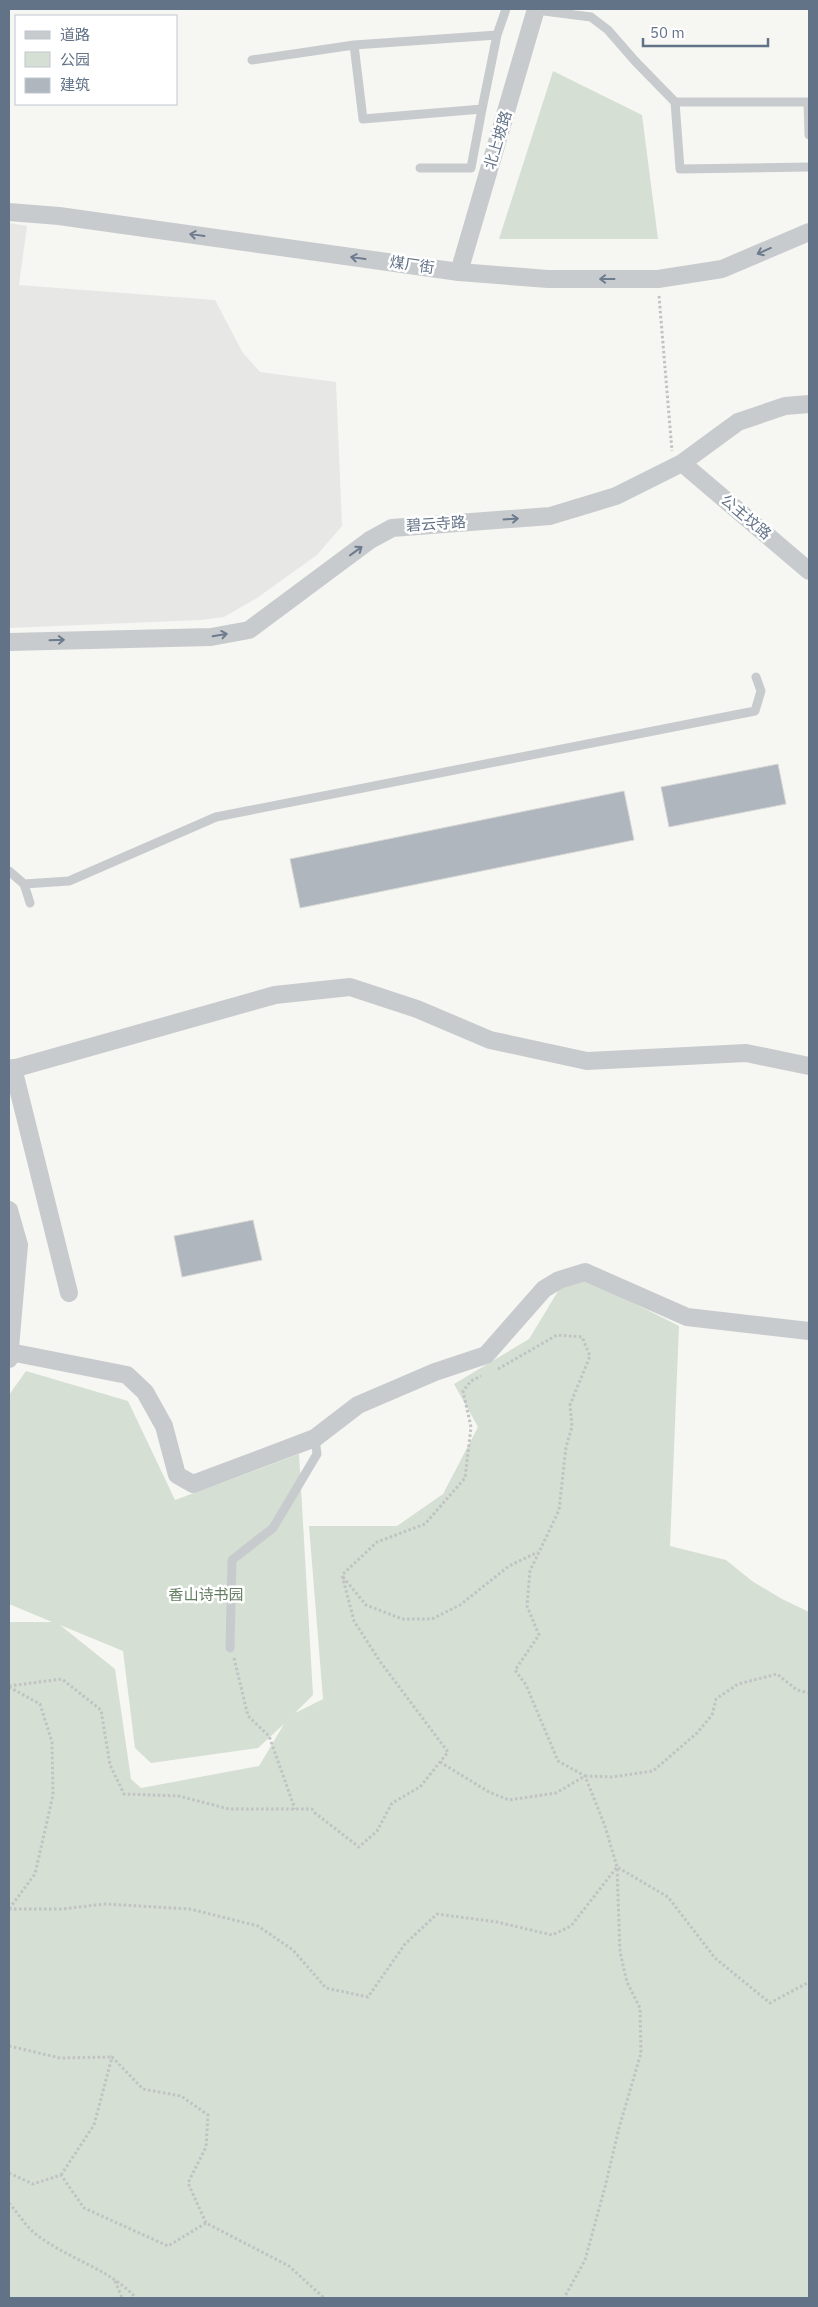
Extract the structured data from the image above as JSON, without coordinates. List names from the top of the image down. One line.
{"streets":{"street":["北上坡路","煤厂街","公主坟路","碧云寺路"]},"crossings":[["北上坡路","煤厂街"],["公主坟路","碧云寺路"]],"one_way":["煤厂街","碧云寺路"],"parks":["香山诗书园"],"legend":["道路","公园","建筑"],"scale_bar":"50 m"}
